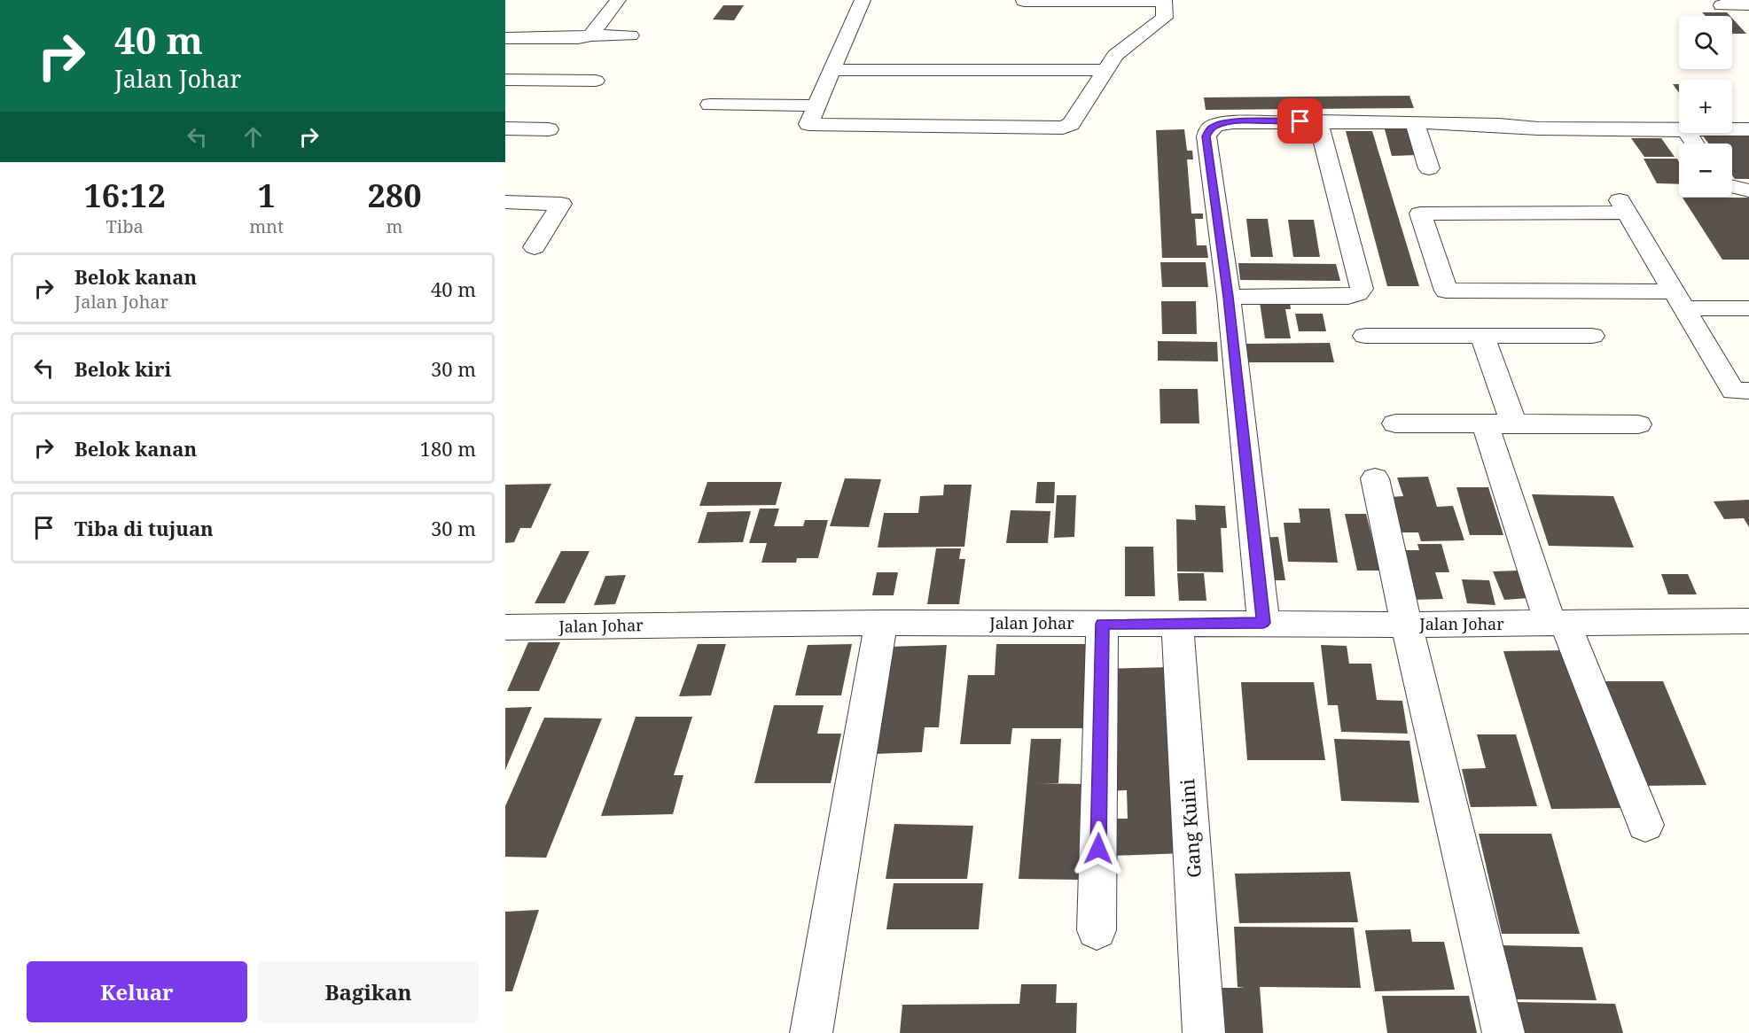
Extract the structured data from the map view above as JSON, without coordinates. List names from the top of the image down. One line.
{"streets":{"street":["Jalan Johar","Gang Kuini"]},"crossings":[["Jalan Johar","Gang Kuini"]],"page":{"turn":["40 m","Jalan Johar"],"map_buttons":["+","−"],"eta":["16:12","Tiba","1","mnt","280","m"],"list":[{"name":"Belok kanan","note":"Jalan Johar","value":"40 m"},{"name":"Belok kiri","value":"30 m"},{"name":"Belok kanan","value":"180 m"},{"name":"Tiba di tujuan","value":"30 m"}],"buttons":["Keluar","Bagikan"]}}
